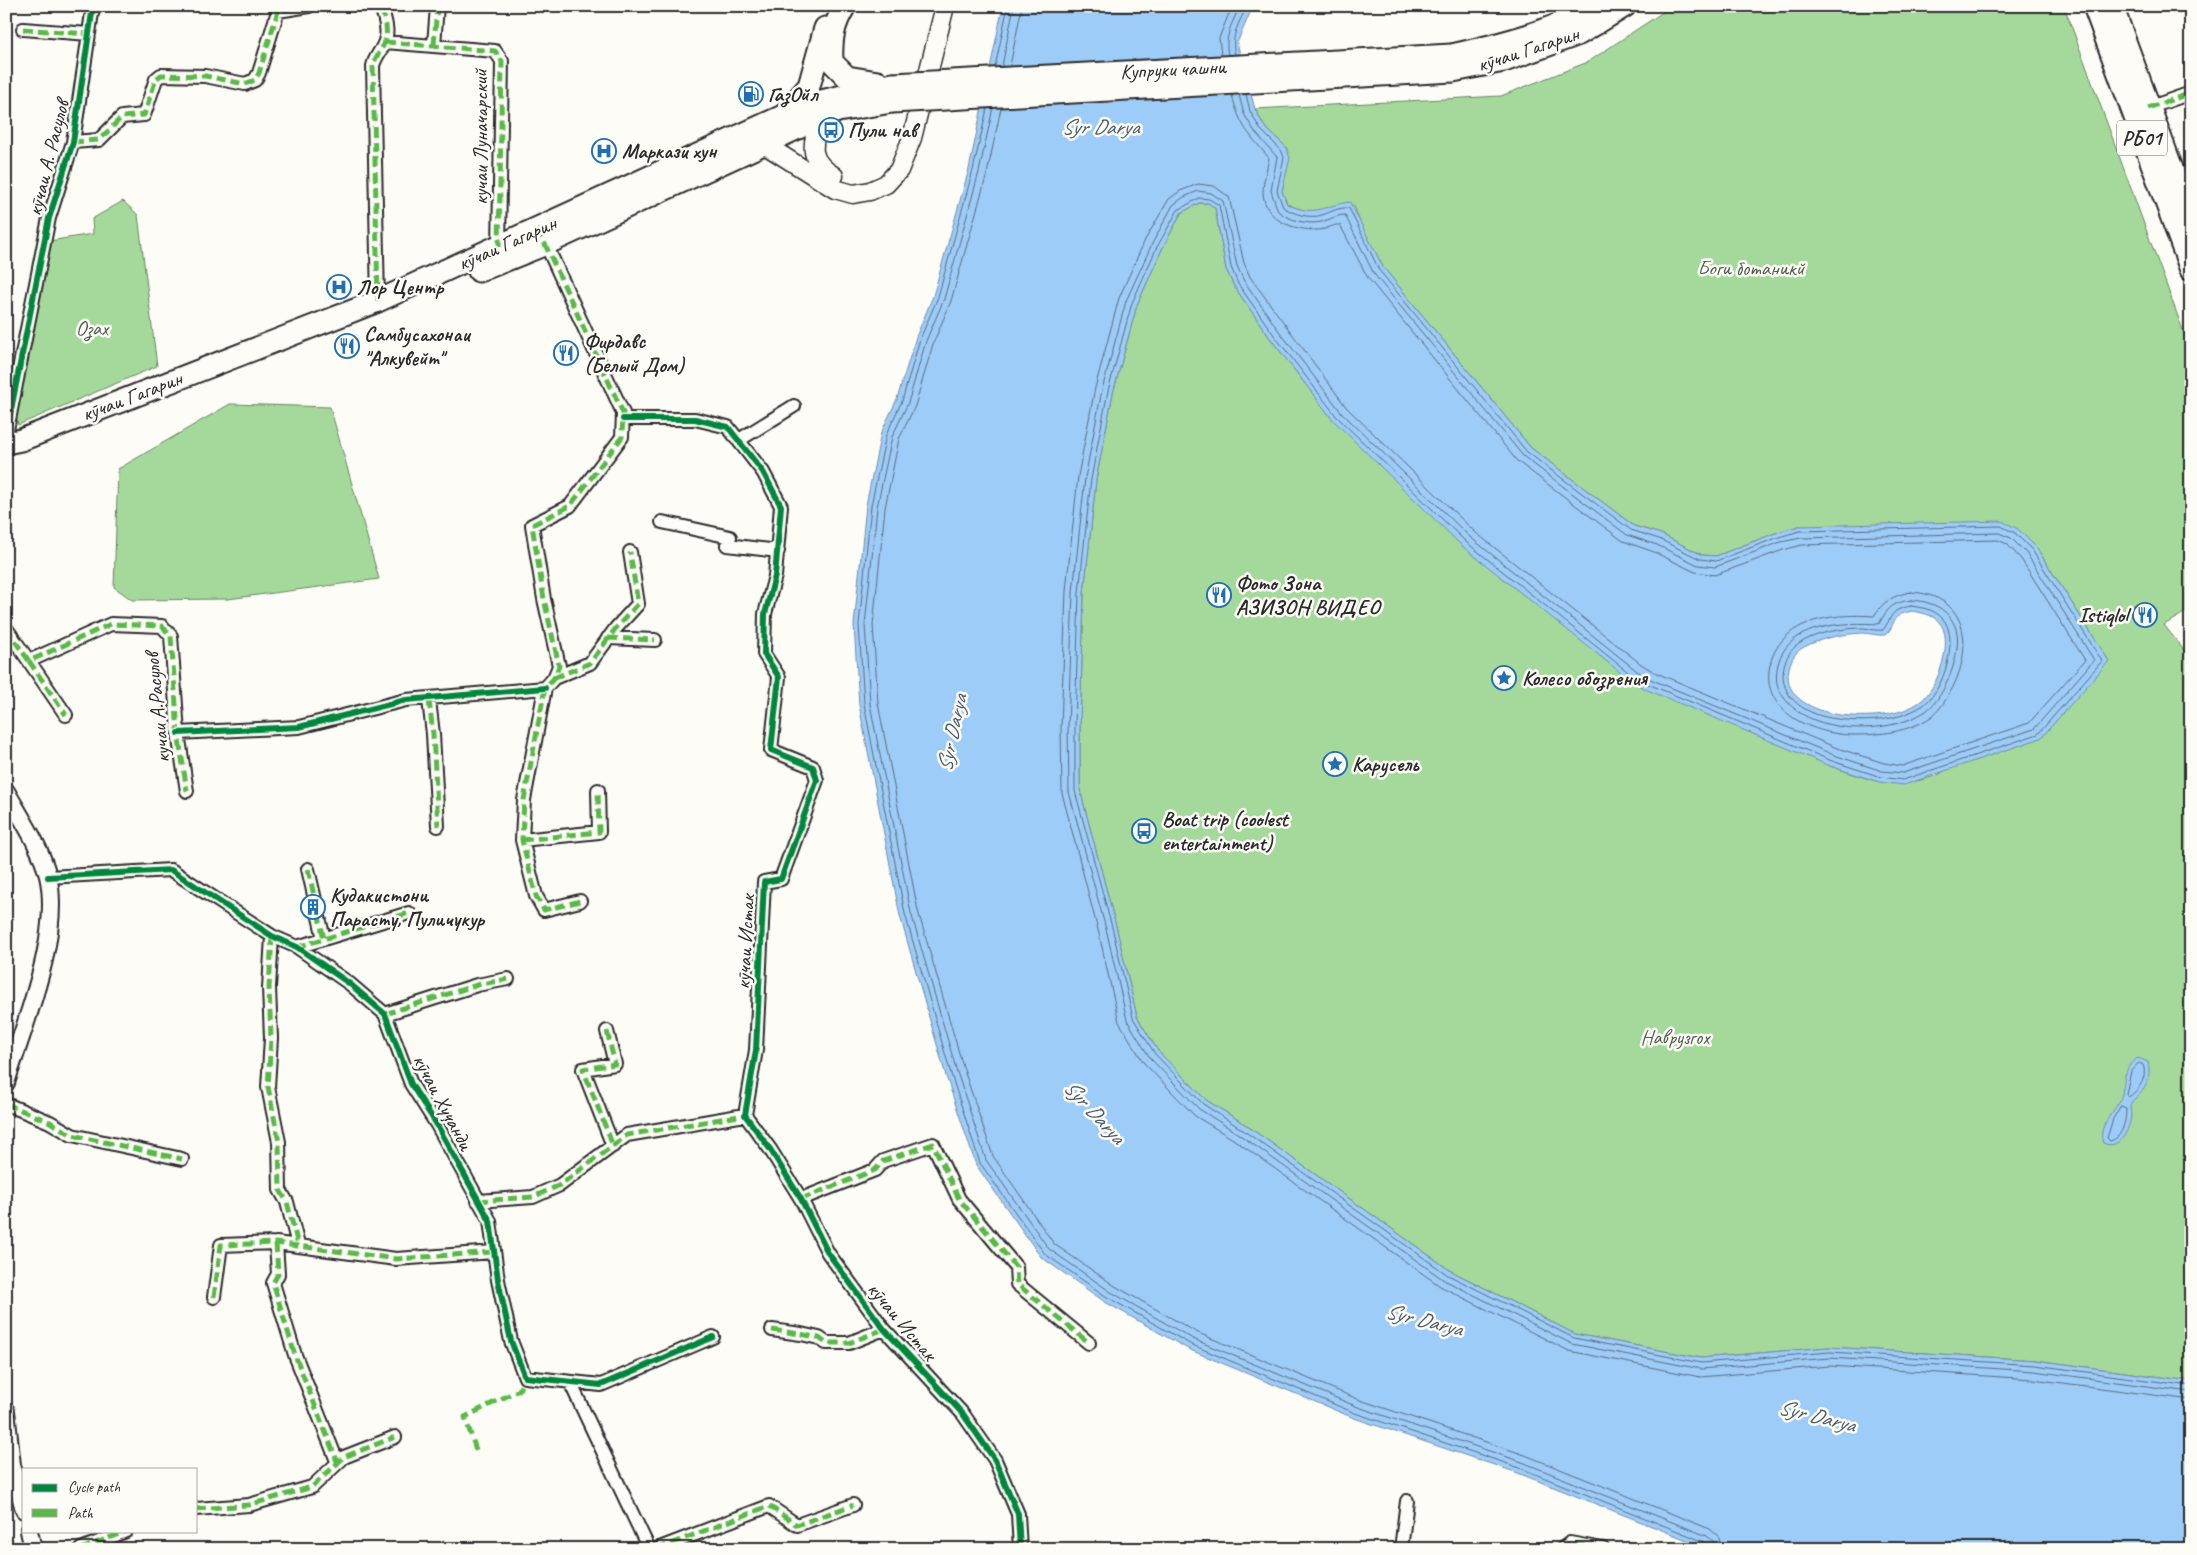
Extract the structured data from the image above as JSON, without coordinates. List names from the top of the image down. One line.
{"streets":{"highway":["кӯчаи Гагарин","Купруки чашни","РБ01"],"street":["кучаи Луначарский","кӯчаи А. Расулов","кучаи А.Расулов","кӯчаи Истак","кӯчаи Хуҷанди"]},"crossings":[["кӯчаи Гагарин","Купруки чашни"],["кӯчаи Гагарин","кучаи Луначарский"]],"water":["Syr Darya"],"parks":["Боги ботаникй","Озах","Наврузгох"],"places":{"fuel station":["ГазОйл"],"bus stop":["Пули нав","Boat trip (coolest entertainment)"],"hospital":["Маркази хун","Лор Центр"],"restaurant":["Самбусахонаи \"Алкувейт\"","Фирдавс (Белый Дом)","Фото Зона АЗИЗОН ВИДЕО","Istiqlol"],"place":["Колесо обозрения","Карусель"],"building":["Кудакистони Парасту, Пуличукур"]},"legend":["Cycle path","Path"]}
